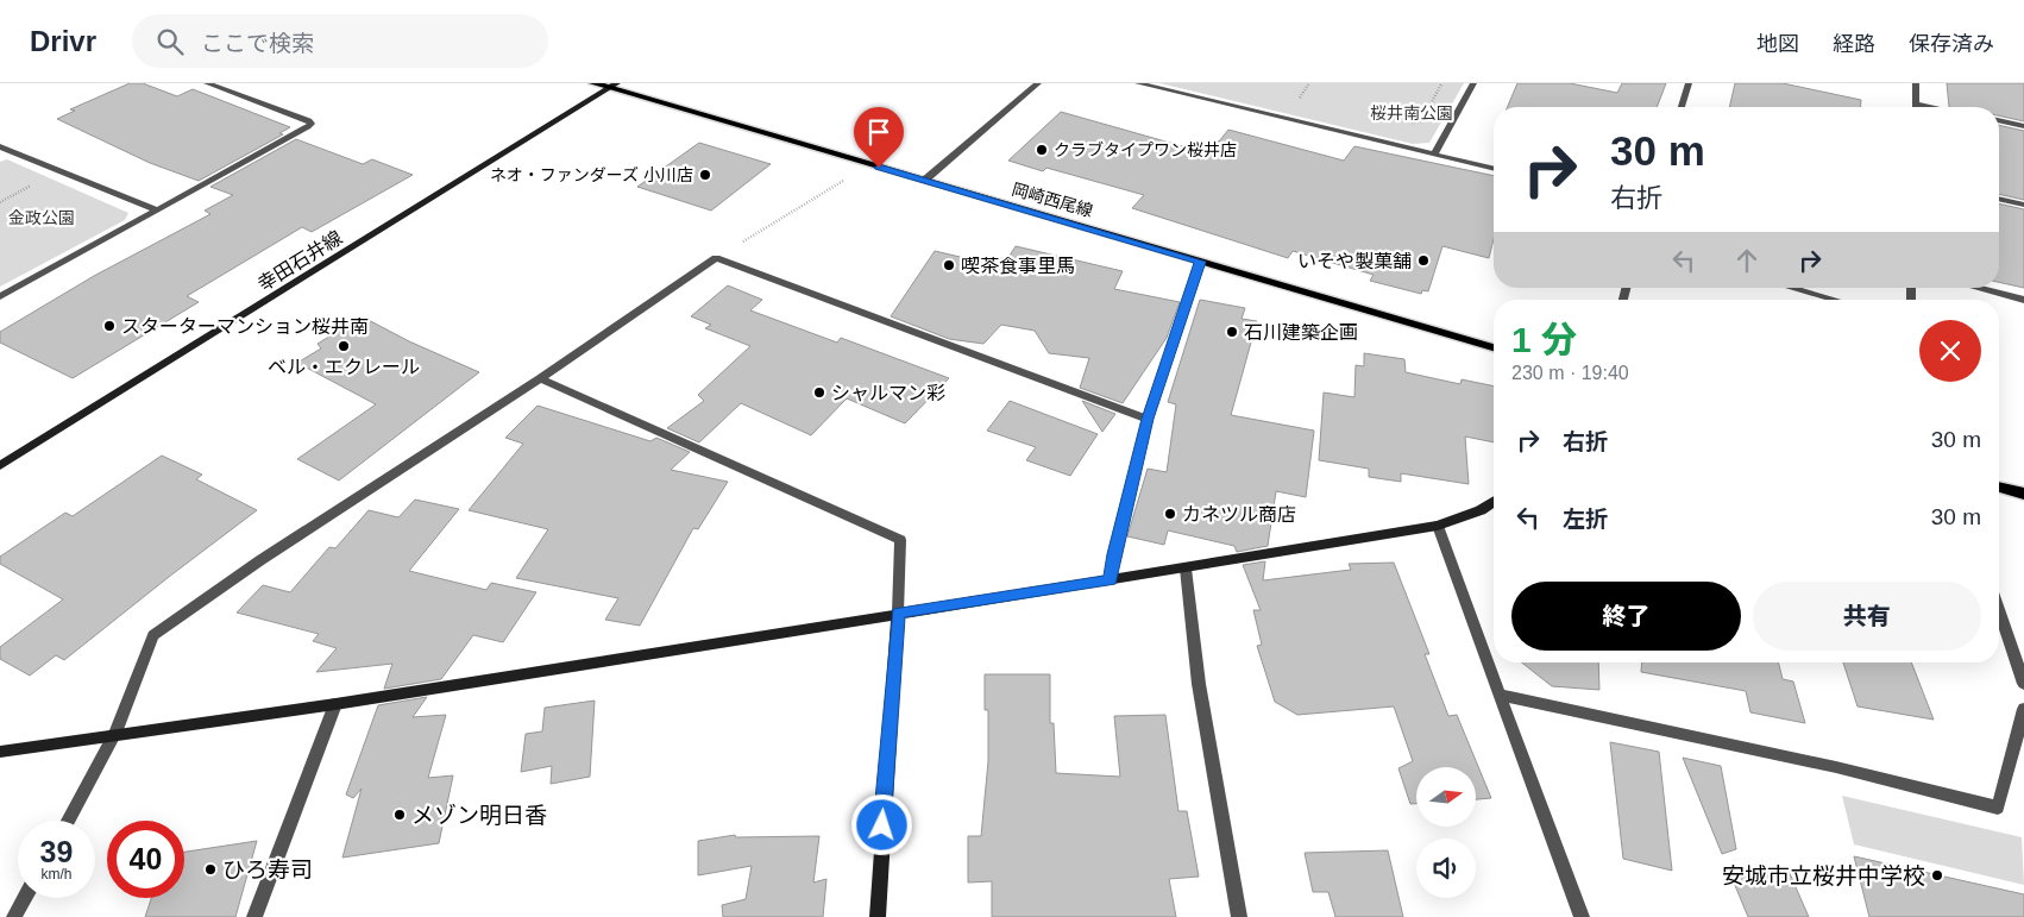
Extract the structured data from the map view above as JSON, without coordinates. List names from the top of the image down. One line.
{"streets":{"main road":["岡崎西尾線"],"street":["幸田石井線"]},"crossings":[["岡崎西尾線","幸田石井線"]],"parks":["桜井南公園","金政公園"],"places":["クラブタイプワン桜井店","ネオ・ファンダーズ 小川店","いそや製菓舗","喫茶食事里馬","スターターマンション桜井南","石川建築企画","ベル・エクレール","シャルマン彩","カネツル商店","メゾン明日香","ひろ寿司","安城市立桜井中学校"],"north":"right","page":{"header":"Drivr","search":"ここで検索","nav":["地図","経路","保存済み"],"turn":["30 m","右折"],"heading":["1 分","230 m · 19:40"],"list":[{"name":"右折","value":"30 m"},{"name":"左折","value":"30 m"}],"buttons":["終了","共有"],"speed":"39 km/h","limit":"40"}}
